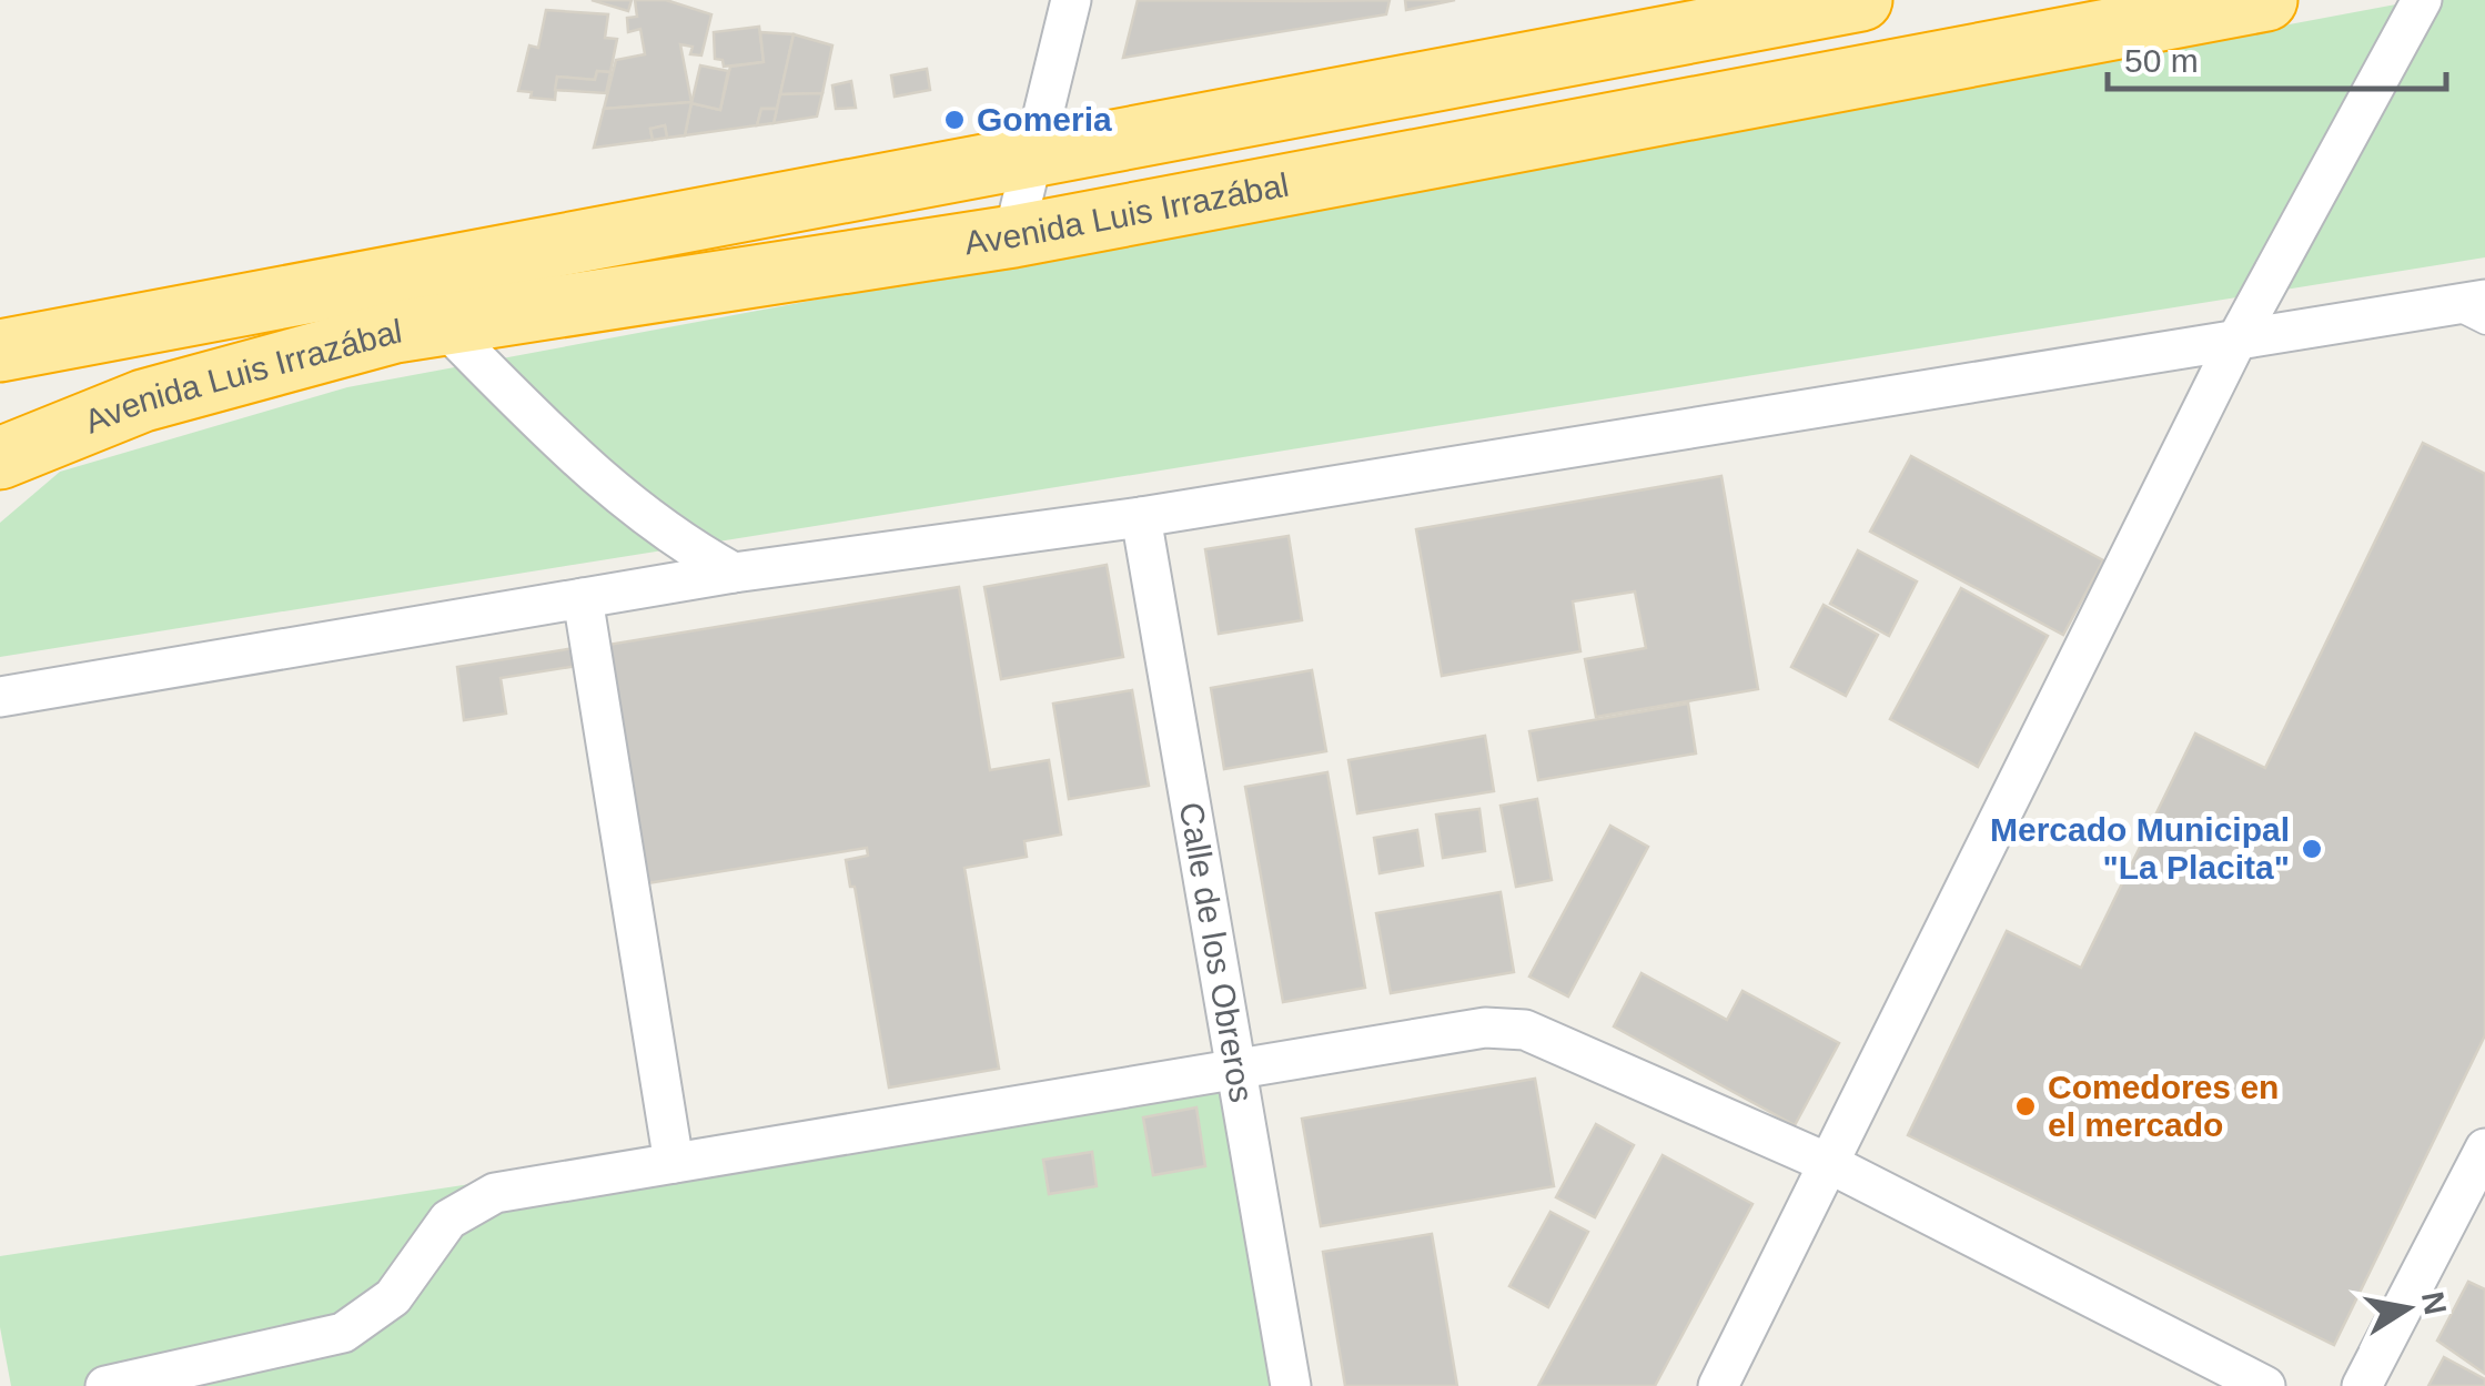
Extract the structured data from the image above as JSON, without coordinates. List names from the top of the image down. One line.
{"streets":{"highway":["Avenida Luis Irrazábal"],"street":["Calle de los Obreros"]},"places":["Gomeria","Mercado Municipal \"La Placita\"","Comedores en el mercado"],"scale_bar":"50 m","north":"right"}
